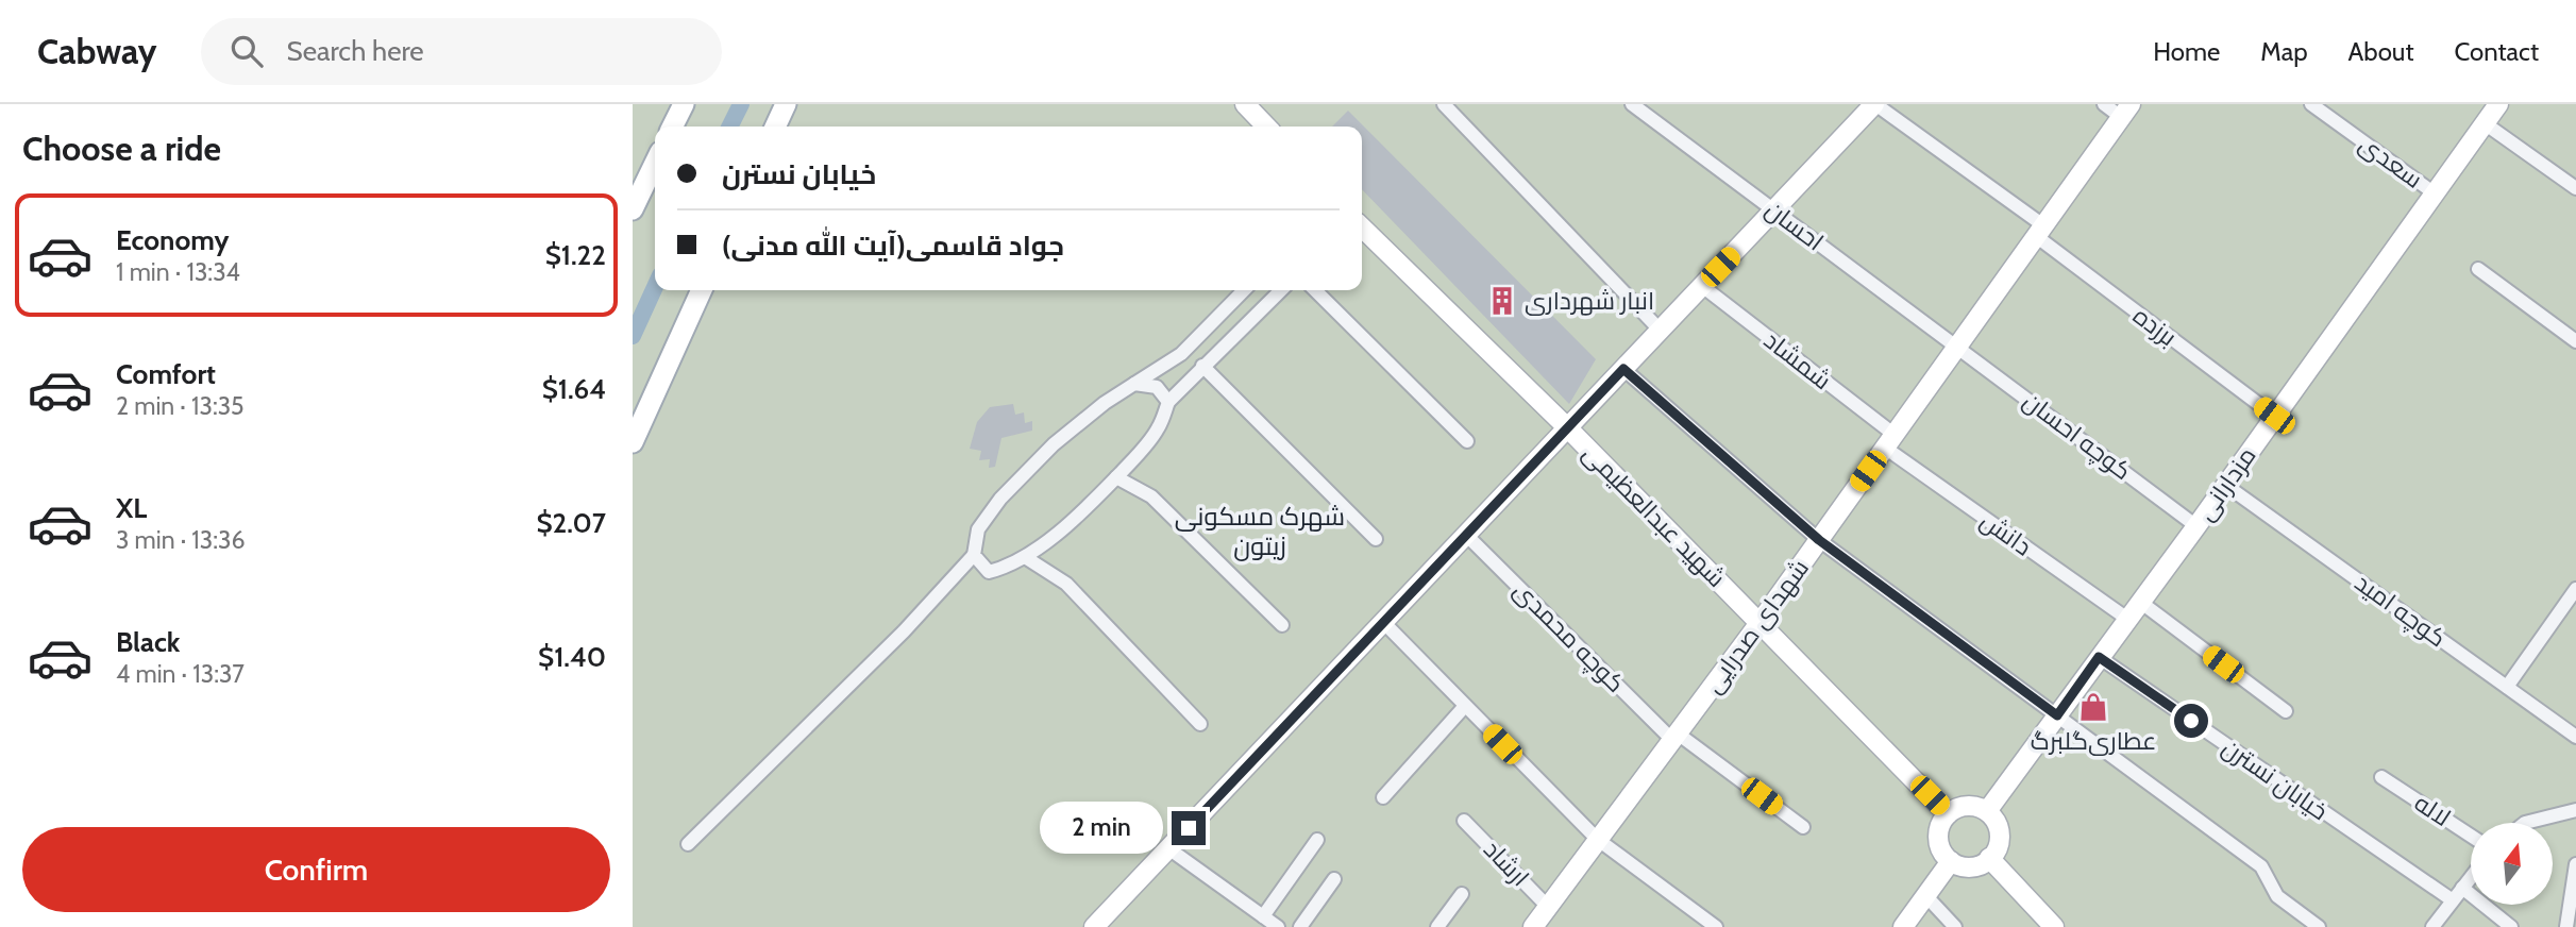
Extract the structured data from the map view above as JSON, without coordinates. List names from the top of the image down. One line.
{"streets":{"street":["سعدی","احسان","برزده","شمشاد","کوچه احسان","مزدارانی","شهید عبدالعظیمی","دانش","کوچه امید","شهدای صدرایی","کوچه محمدی","خیابان نسترن","لاله","ارشاد"]},"crossings":[["سعدی","مزدارانی"],["احسان","کوچه احسان"],["احسان","شهدای صدرایی"],["برزده","مزدارانی"],["برزده","شهدای صدرایی"],["شمشاد","دانش"],["شمشاد","شهدای صدرایی"],["کوچه احسان","مزدارانی"],["کوچه احسان","شهدای صدرایی"],["مزدارانی","شهید عبدالعظیمی"],["مزدارانی","دانش"],["مزدارانی","کوچه امید"],["مزدارانی","خیابان نسترن"],["شهید عبدالعظیمی","شهدای صدرایی"],["دانش","شهدای صدرایی"],["شهدای صدرایی","کوچه محمدی"],["شهدای صدرایی","ارشاد"]],"districts":["شهرک مسکونی زیتون"],"places":{"building":["انبار شهرداری"],"shop":["عطاری‌گلبرگ"]},"north":"top","page":{"header":"Cabway","search":"Search here","nav":["Home","Map","About","Contact"],"heading":"Choose a ride","banner":["خیابان نسترن","جواد قاسمی(آیت الله مدنی)"],"list":[{"name":"Economy","note":"1 min · 13:34","value":"$1.22"},{"name":"Comfort","note":"2 min · 13:35","value":"$1.64"},{"name":"XL","note":"3 min · 13:36","value":"$2.07"},{"name":"Black","note":"4 min · 13:37","value":"$1.40"}],"bubble":"2 min","buttons":"Confirm"}}
